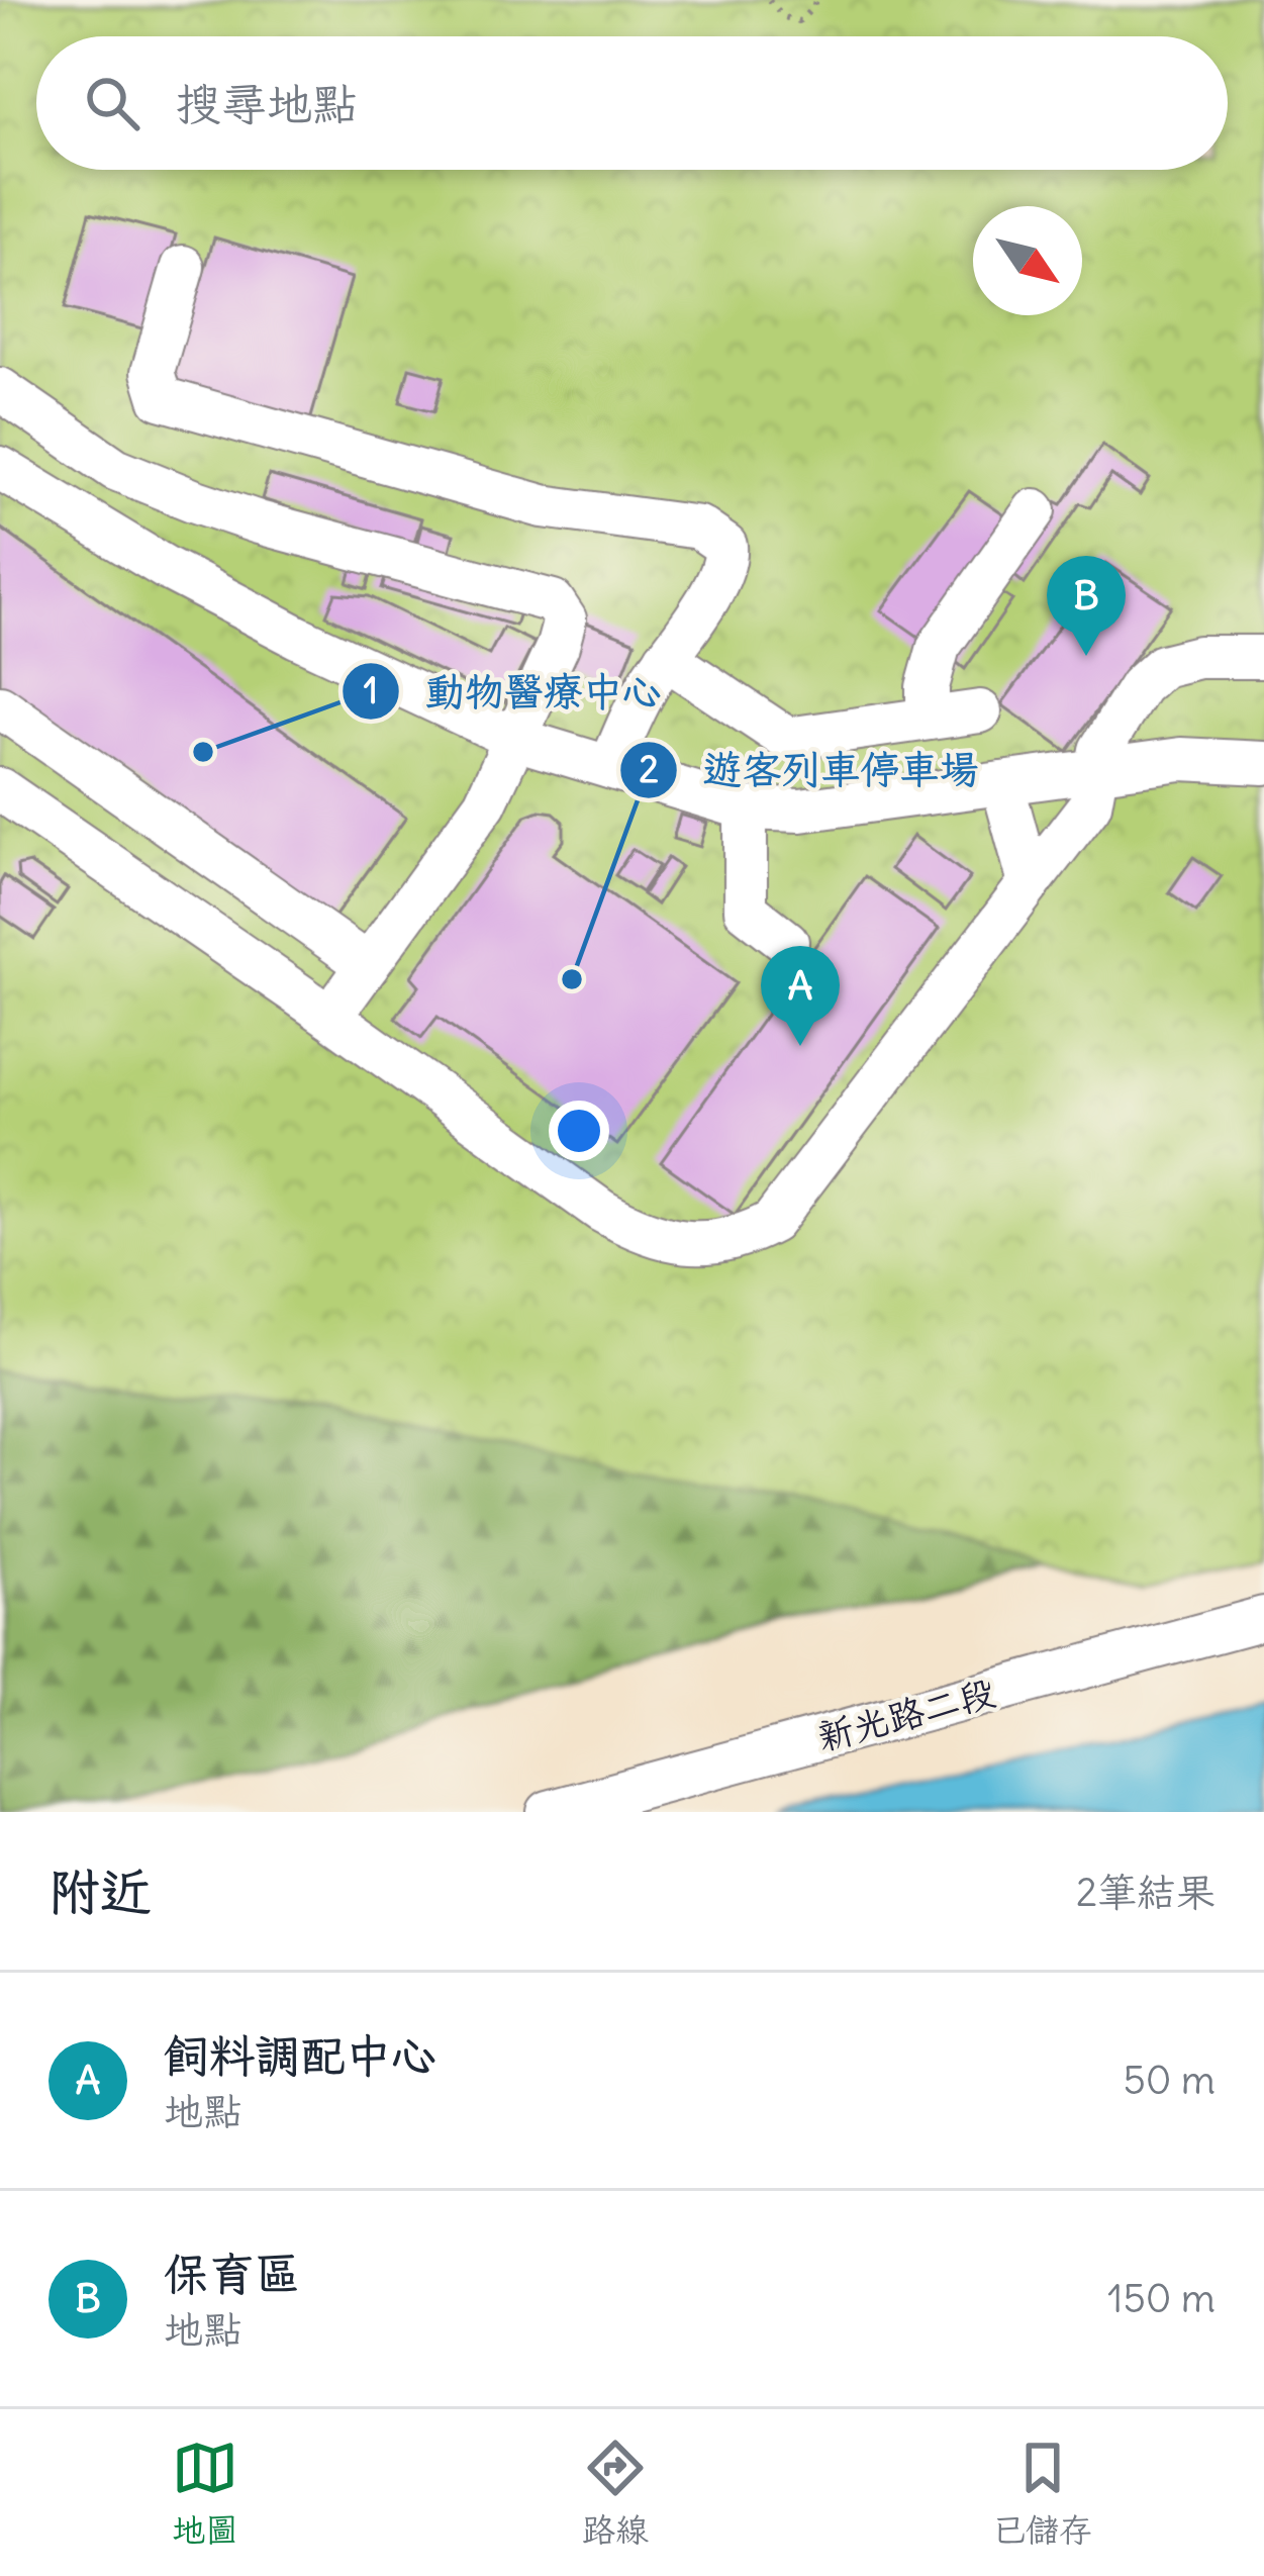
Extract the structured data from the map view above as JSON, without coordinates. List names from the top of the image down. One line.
{"streets":{"street":["新光路二段"]},"places":["動物醫療中心","遊客列車停車場"],"north":"bottom right","page":{"search":"搜尋地點","pins":["B","A"],"heading":["附近","2筆結果"],"list":[{"mark":"A","name":"飼料調配中心","note":"地點","value":"50 m"},{"mark":"B","name":"保育區","note":"地點","value":"150 m"}],"nav":["地圖","路線","已儲存"]}}
